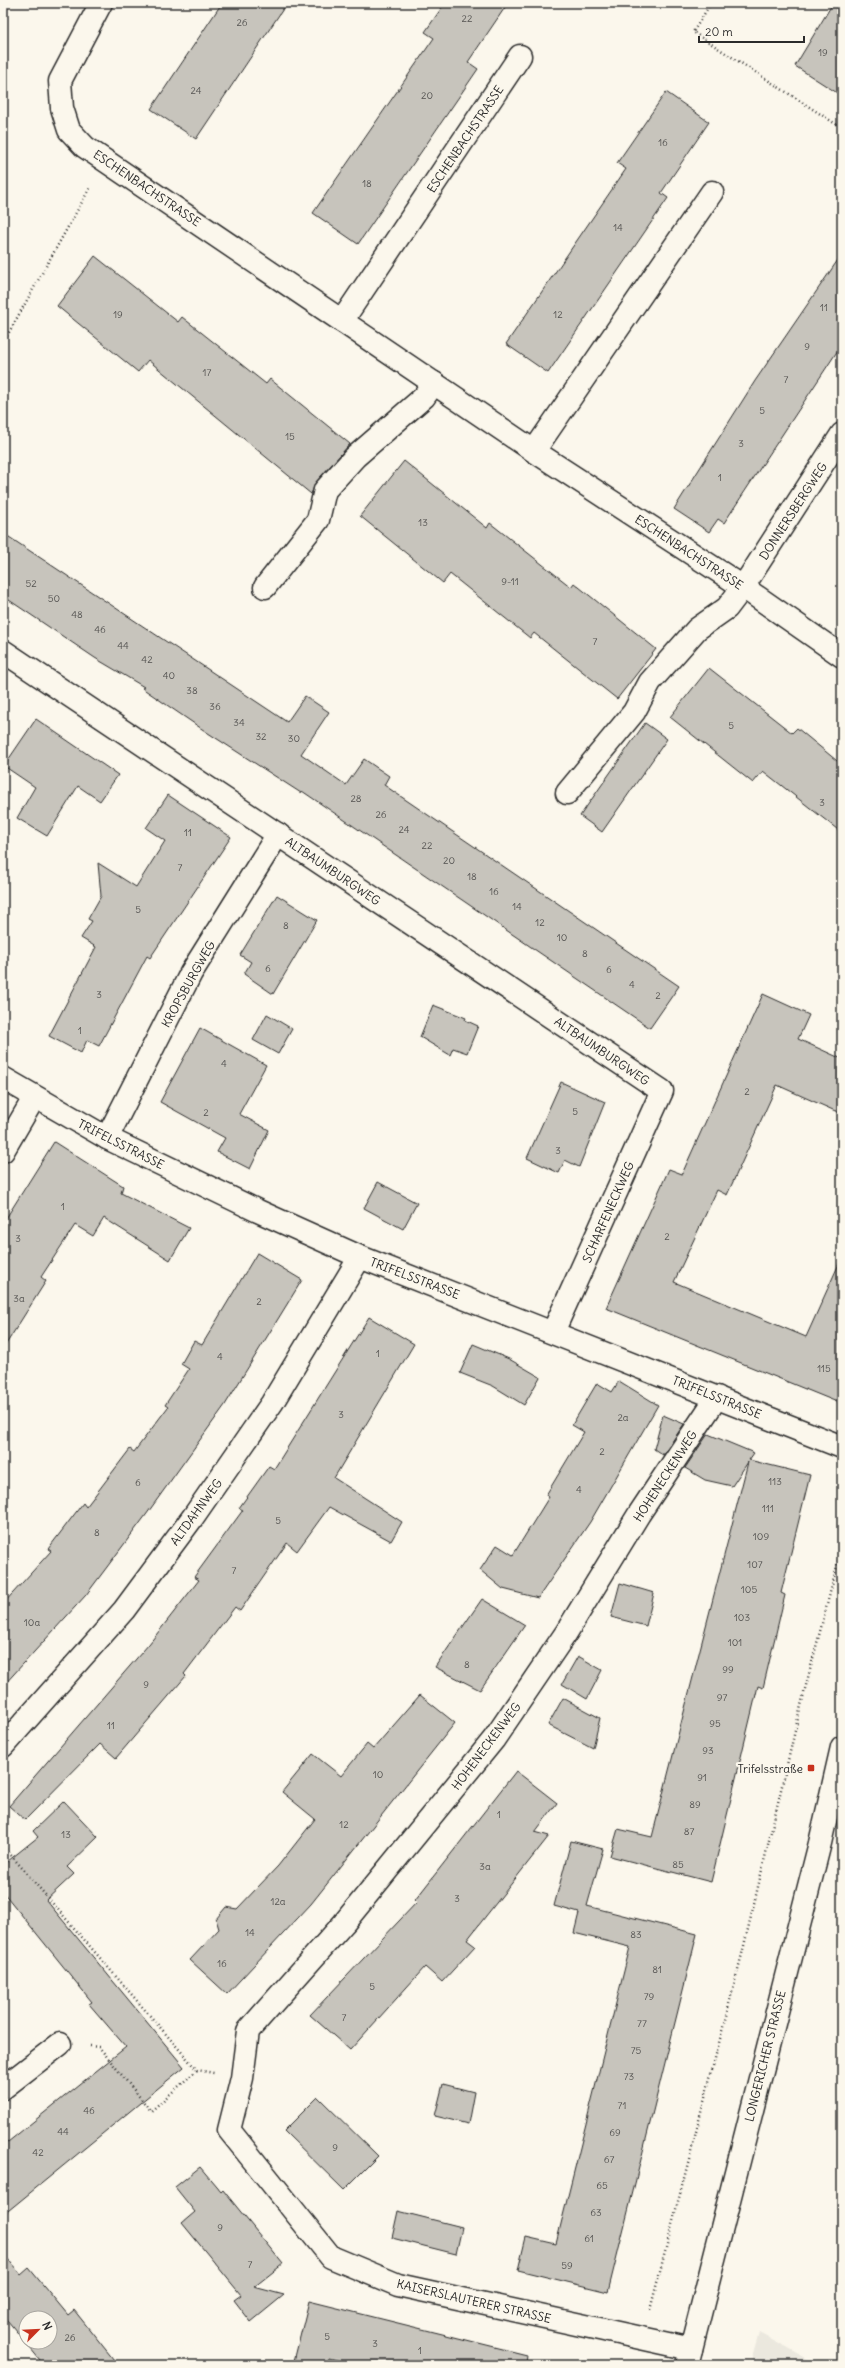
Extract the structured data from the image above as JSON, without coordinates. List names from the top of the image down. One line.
{"streets":{"street":["ESCHENBACHSTRASSE","DONNERSBERGWEG","ALTBAUMBURGWEG","KROPSBURGWEG","TRIFELSSTRASSE","SCHARFENECKWEG","HOHENECKENWEG","ALTDAHNWEG","LONGERICHER STRASSE","KAISERSLAUTERER STRASSE"]},"crossings":[["ESCHENBACHSTRASSE","DONNERSBERGWEG"],["ALTBAUMBURGWEG","KROPSBURGWEG"],["ALTBAUMBURGWEG","SCHARFENECKWEG"],["KROPSBURGWEG","TRIFELSSTRASSE"],["TRIFELSSTRASSE","SCHARFENECKWEG"],["TRIFELSSTRASSE","HOHENECKENWEG"],["TRIFELSSTRASSE","ALTDAHNWEG"],["HOHENECKENWEG","KAISERSLAUTERER STRASSE"],["LONGERICHER STRASSE","KAISERSLAUTERER STRASSE"]],"places":{"transit":["Trifelsstraße"]},"house_numbers":["22","26","19","24","20","16","18","14","11","19","12","9","17","7","5","15","3","1","13","9-11","52","50","48","46","7","44","42","40","38","36","34","5","32","30","28","3","26","24","11","22","20","7","18","16","14","5","12","8","10","8","6","6","4","3","2","1","4","2","5","2","3","1","2","3","3a","2","1","4","115","3","2a","2","113","6","4","111","5","8","109","107","7","105","103","10a","101","8","99","9","97","95","11","93","10","91","89","1","12","87","13","85","3a","3","12a","14","83","16","81","5","79","7","77","75","73","71","46","44","69","9","42","67","65","63","9","61","7","59","5","26","3","1"],"scale_bar":"20 m","north":"top right"}
